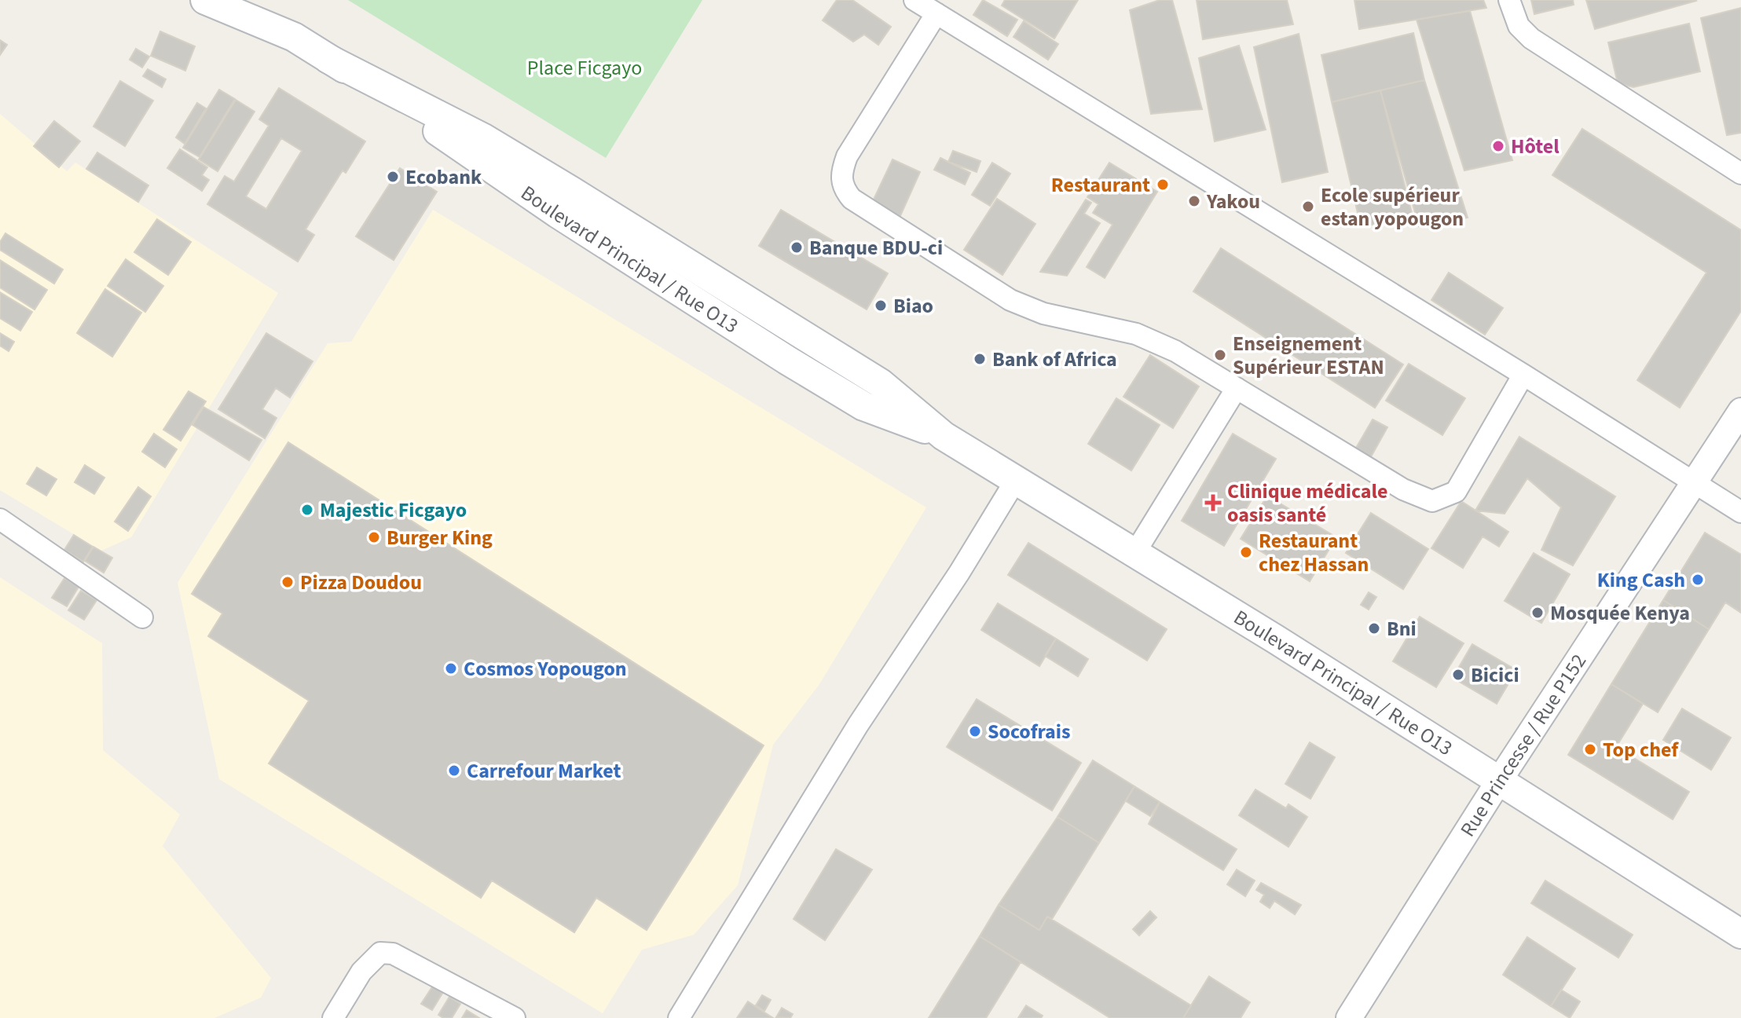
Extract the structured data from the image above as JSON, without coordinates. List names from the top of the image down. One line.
{"streets":{"main road":["Boulevard Principal / Rue O13"],"street":["Rue Princesse / Rue P152"]},"crossings":[["Boulevard Principal / Rue O13","Rue Princesse / Rue P152"]],"parks":["Place Ficgayo"],"places":{"other":["Hôtel","Ecobank","Restaurant","Yakou","Ecole supérieur estan yopougon","Banque BDU-ci","Biao","Enseignement Supérieur ESTAN","Bank of Africa","Majestic Ficgayo","Burger King","Restaurant chez Hassan","King Cash","Pizza Doudou","Mosquée Kenya","Bni","Cosmos Yopougon","Bicici","Socofrais","Top chef","Carrefour Market"],"health":["Clinique médicale oasis santé"]}}
